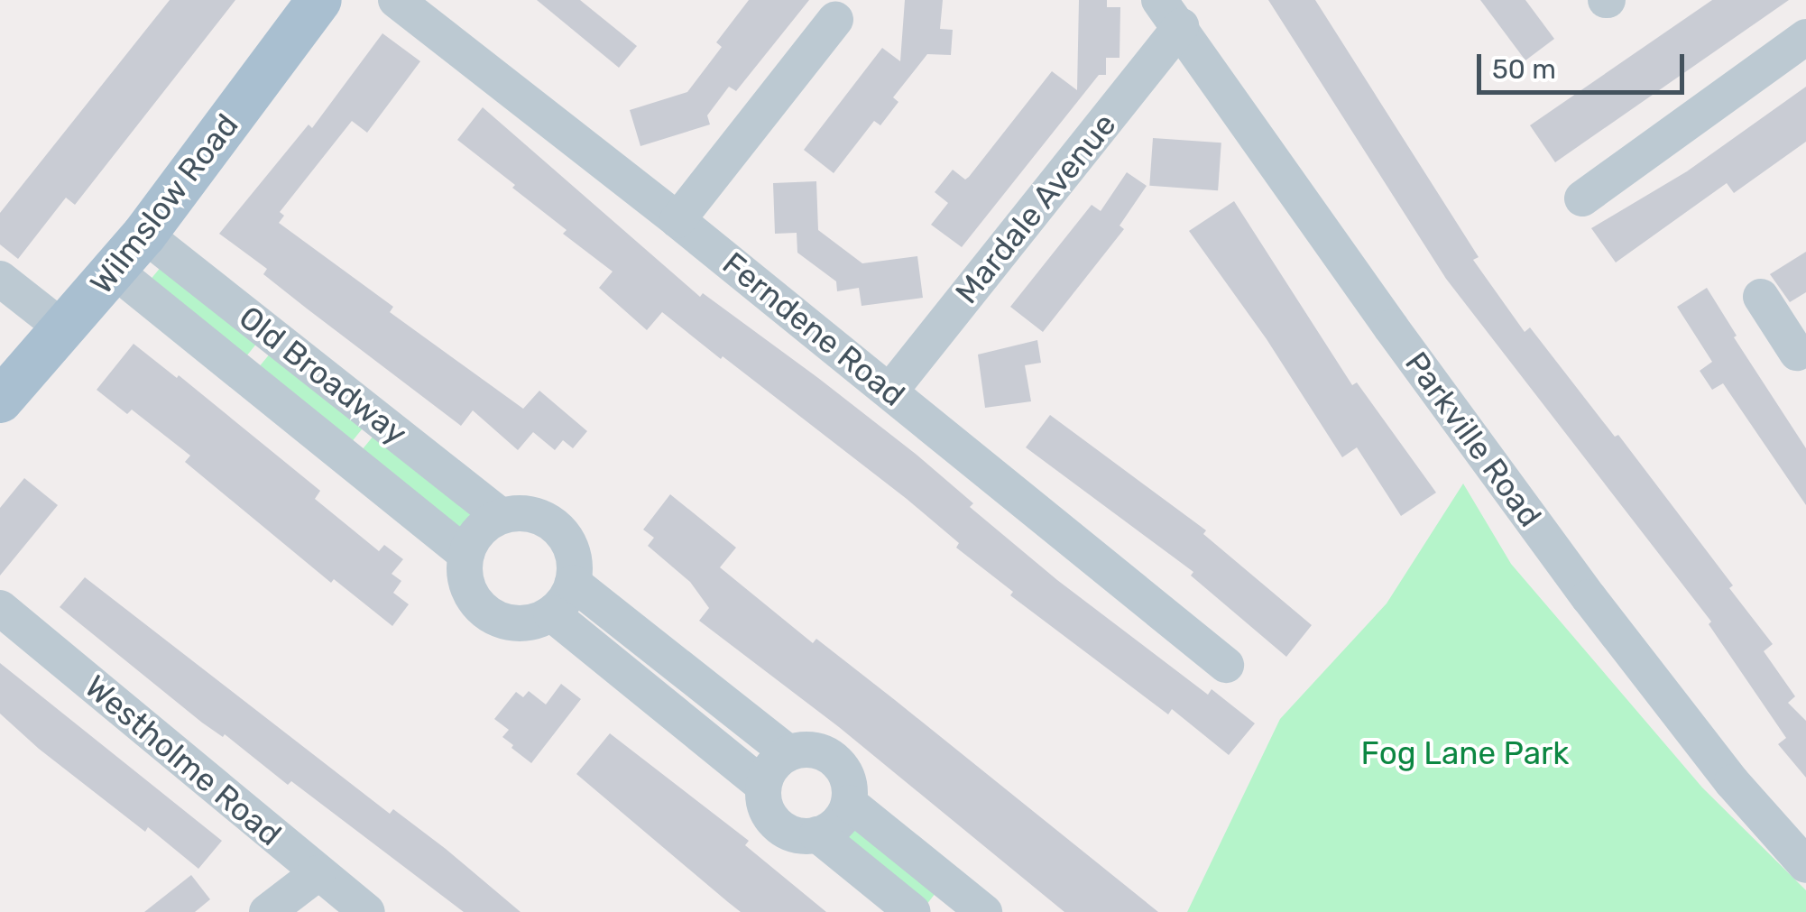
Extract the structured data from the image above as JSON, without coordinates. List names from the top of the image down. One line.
{"streets":{"main road":["Wilmslow Road"],"street":["Mardale Avenue","Ferndene Road","Old Broadway","Parkville Road","Westholme Road"]},"crossings":[["Wilmslow Road","Old Broadway"],["Mardale Avenue","Ferndene Road"],["Mardale Avenue","Parkville Road"]],"parks":["Fog Lane Park"],"scale_bar":"50 m"}
